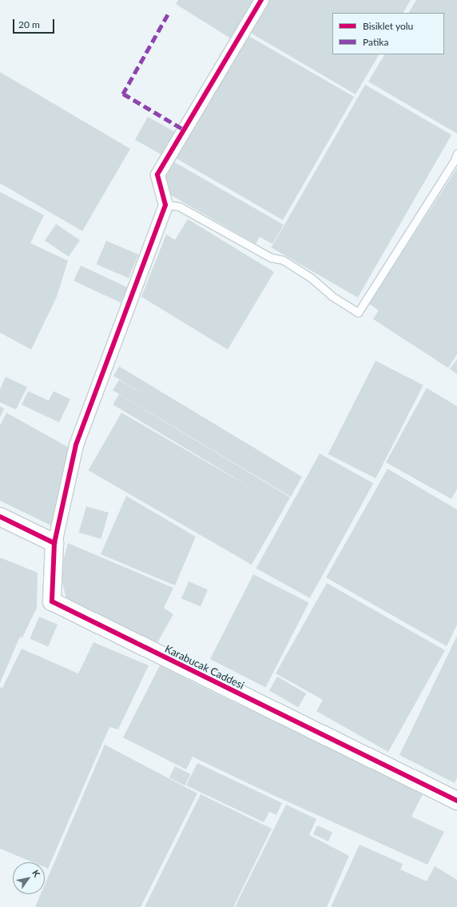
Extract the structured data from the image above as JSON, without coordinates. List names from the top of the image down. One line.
{"streets":{"street":["Karabucak Caddesi"]},"legend":["Bisiklet yolu","Patika"],"scale_bar":"20 m","north":"top right"}
